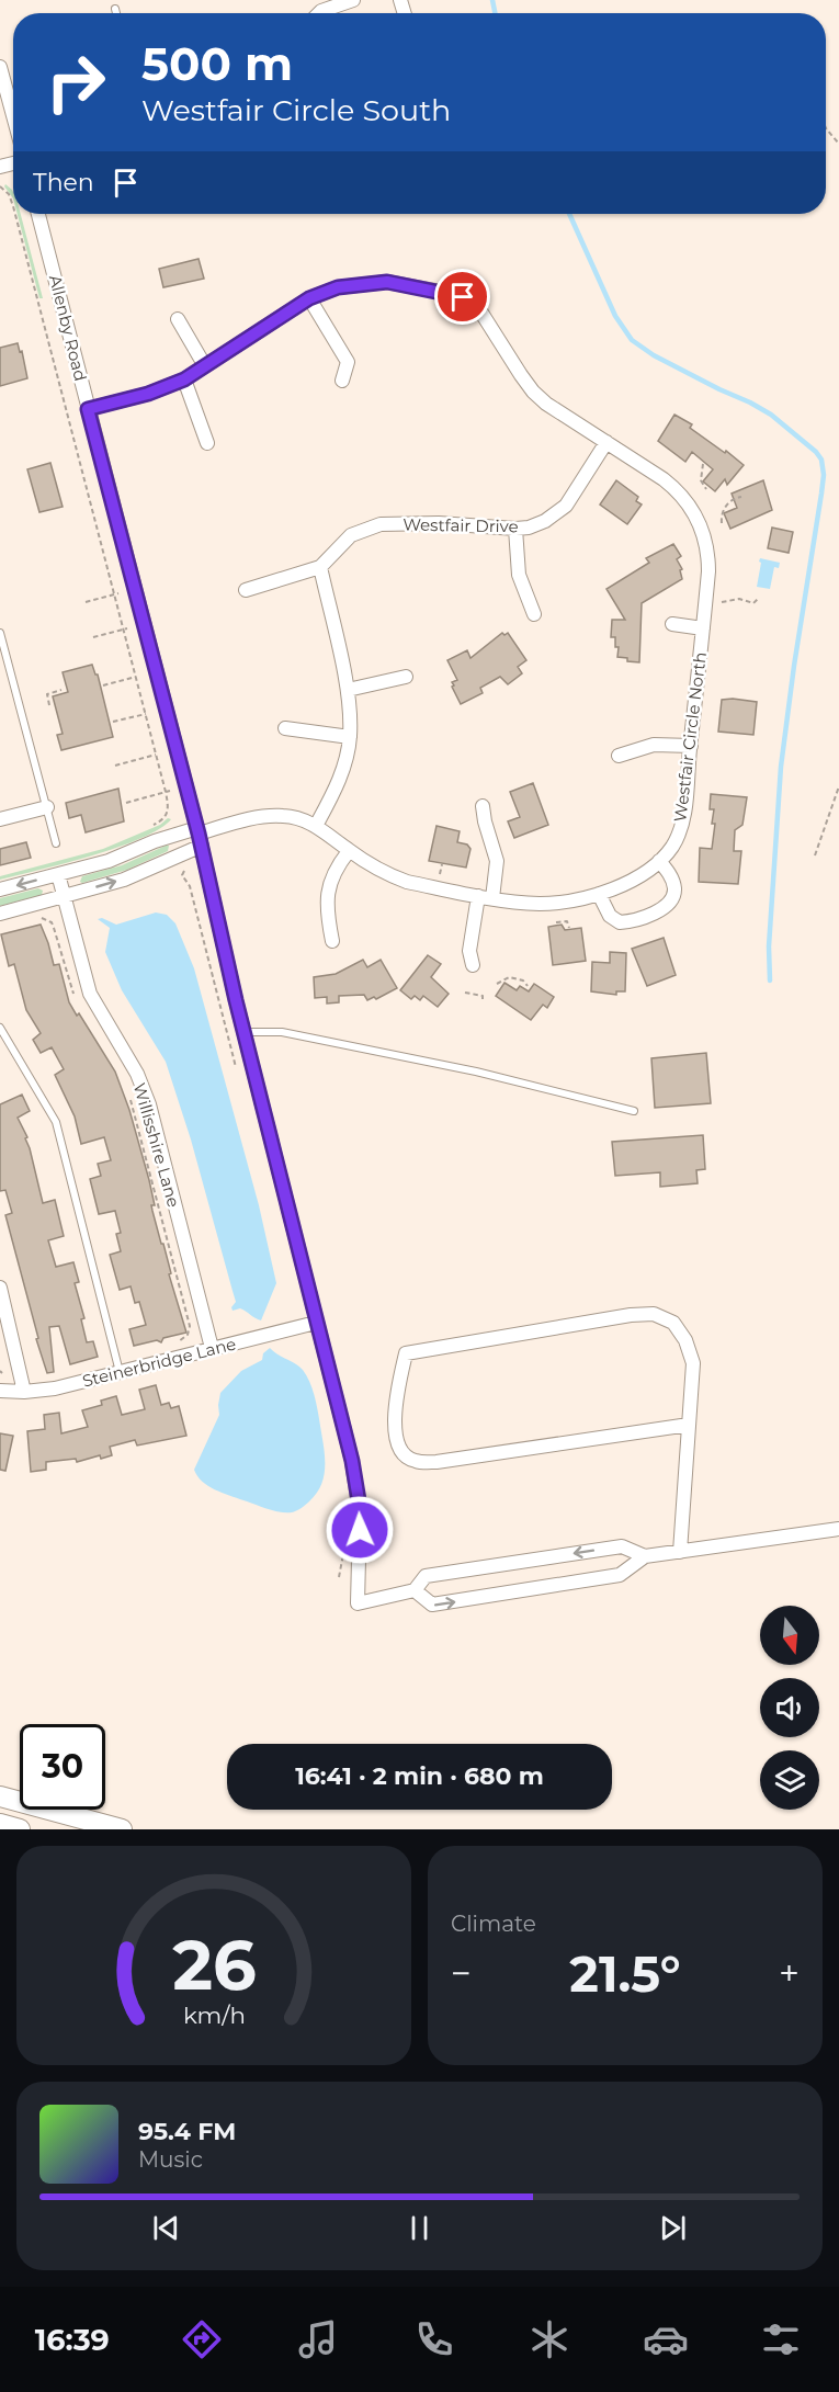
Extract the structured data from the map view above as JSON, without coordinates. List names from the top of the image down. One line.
{"streets":{"street":["Allenby Road","Westfair Drive","Westfair Circle North","Willisshire Lane","Steinerbridge Lane"]},"crossings":[["Allenby Road","Westfair Circle North"],["Allenby Road","Steinerbridge Lane"],["Westfair Drive","Westfair Circle North"],["Willisshire Lane","Steinerbridge Lane"]],"north":"bottom","page":{"turn":["500 m","Westfair Circle South"],"then":"Then","limit":"30","trip":"16:41 · 2 min · 680 m","tile":"Climate","heat":["−","21.5°","+"],"song":["95.4 FM","Music"],"tabs":"16:39","gauge":["26","km/h"]}}
